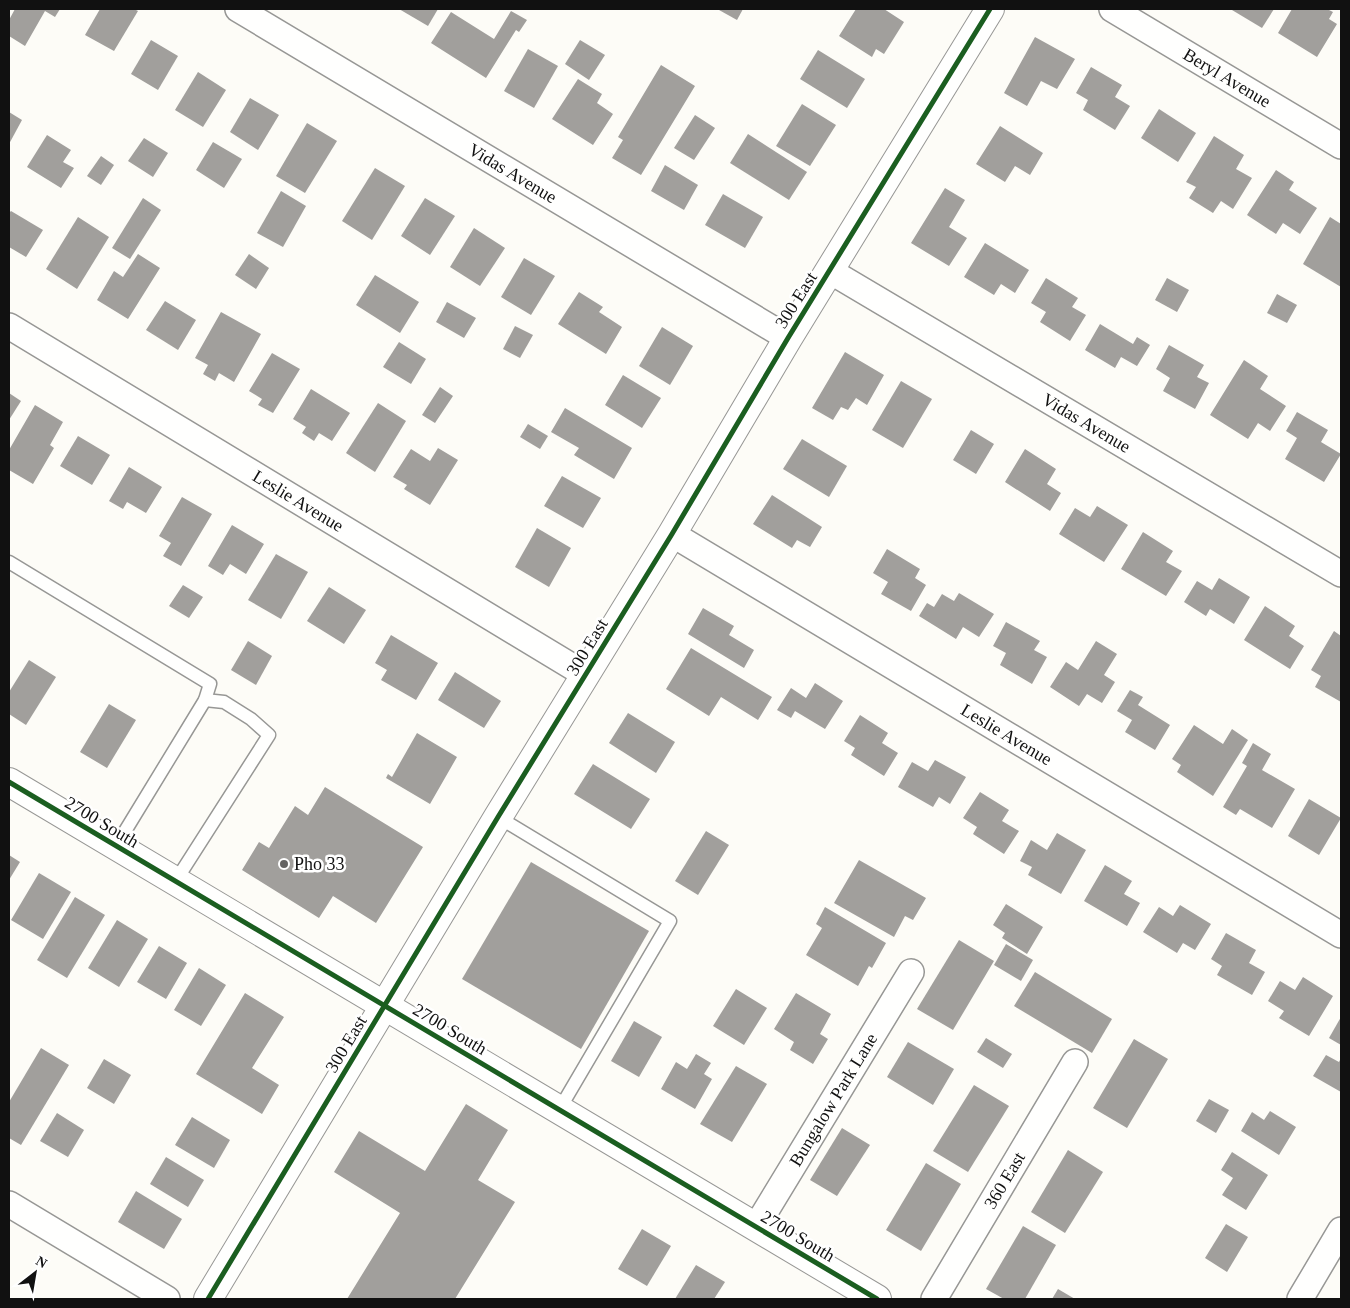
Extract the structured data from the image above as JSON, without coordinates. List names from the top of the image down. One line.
{"streets":{"street":["Beryl Avenue","Vidas Avenue","300 East","Leslie Avenue","2700 South","Bungalow Park Lane","360 East"]},"crossings":[["Vidas Avenue","300 East"],["300 East","Leslie Avenue"],["300 East","2700 South"],["2700 South","Bungalow Park Lane"]],"places":["Pho 33"],"north":"top right"}
